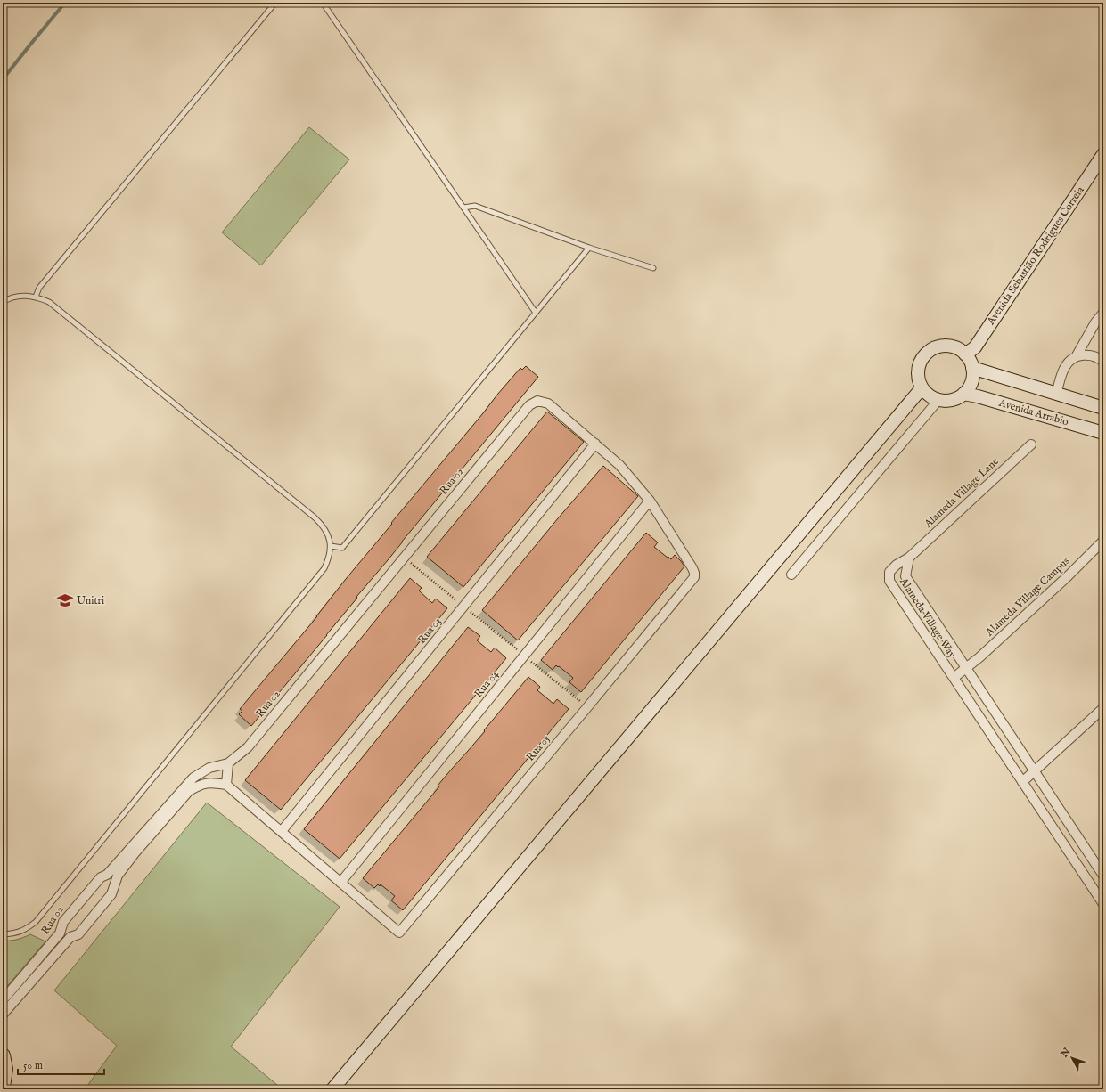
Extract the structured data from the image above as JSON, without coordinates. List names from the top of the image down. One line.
{"streets":{"street":["Avenida Sebastião Rodrigues Correia","Avenida Arrabio","Rua 02","Alameda Village Lane","Alameda Village Campus","Alameda Village Way","Rua 03","Rua 04","Rua 05"]},"crossings":[["Avenida Sebastião Rodrigues Correia","Avenida Arrabio"],["Rua 02","Rua 03"],["Alameda Village Lane","Alameda Village Way"],["Alameda Village Campus","Alameda Village Way"],["Rua 04","Rua 05"]],"places":{"school or university":["Unitri"]},"scale_bar":"50 m","north":"top left"}
